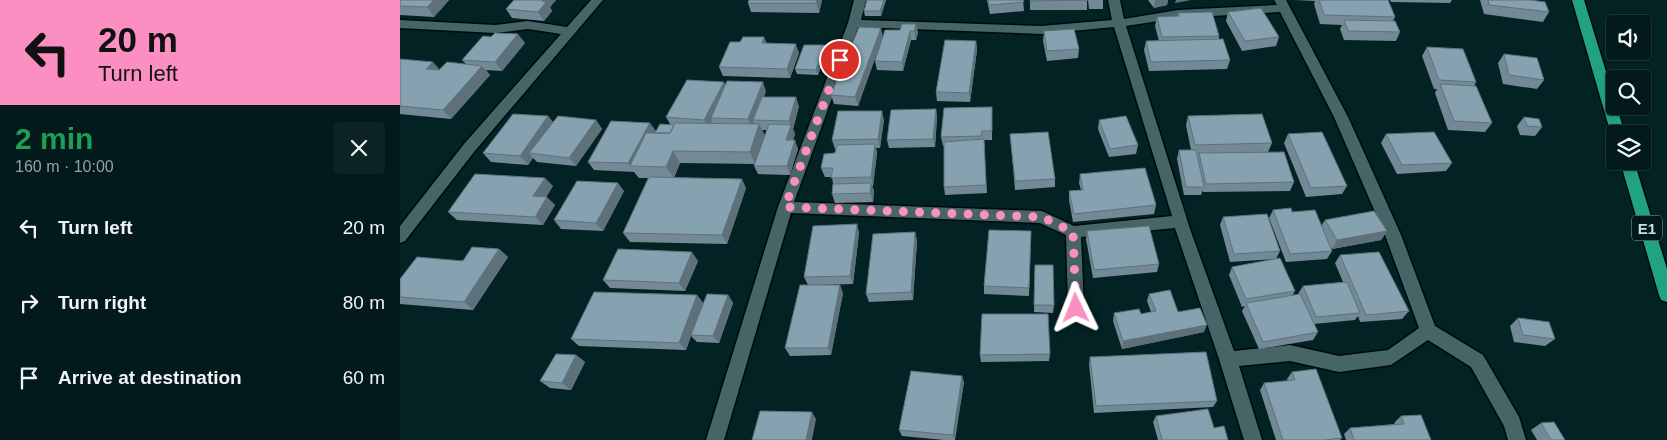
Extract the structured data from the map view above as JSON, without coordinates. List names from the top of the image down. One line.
{"streets":{"highway":["E1"]},"page":{"turn":["20 m","Turn left"],"heading":["2 min","160 m · 10:00"],"list":[{"name":"Turn left","value":"20 m"},{"name":"Turn right","value":"80 m"},{"name":"Arrive at destination","value":"60 m"}]}}
